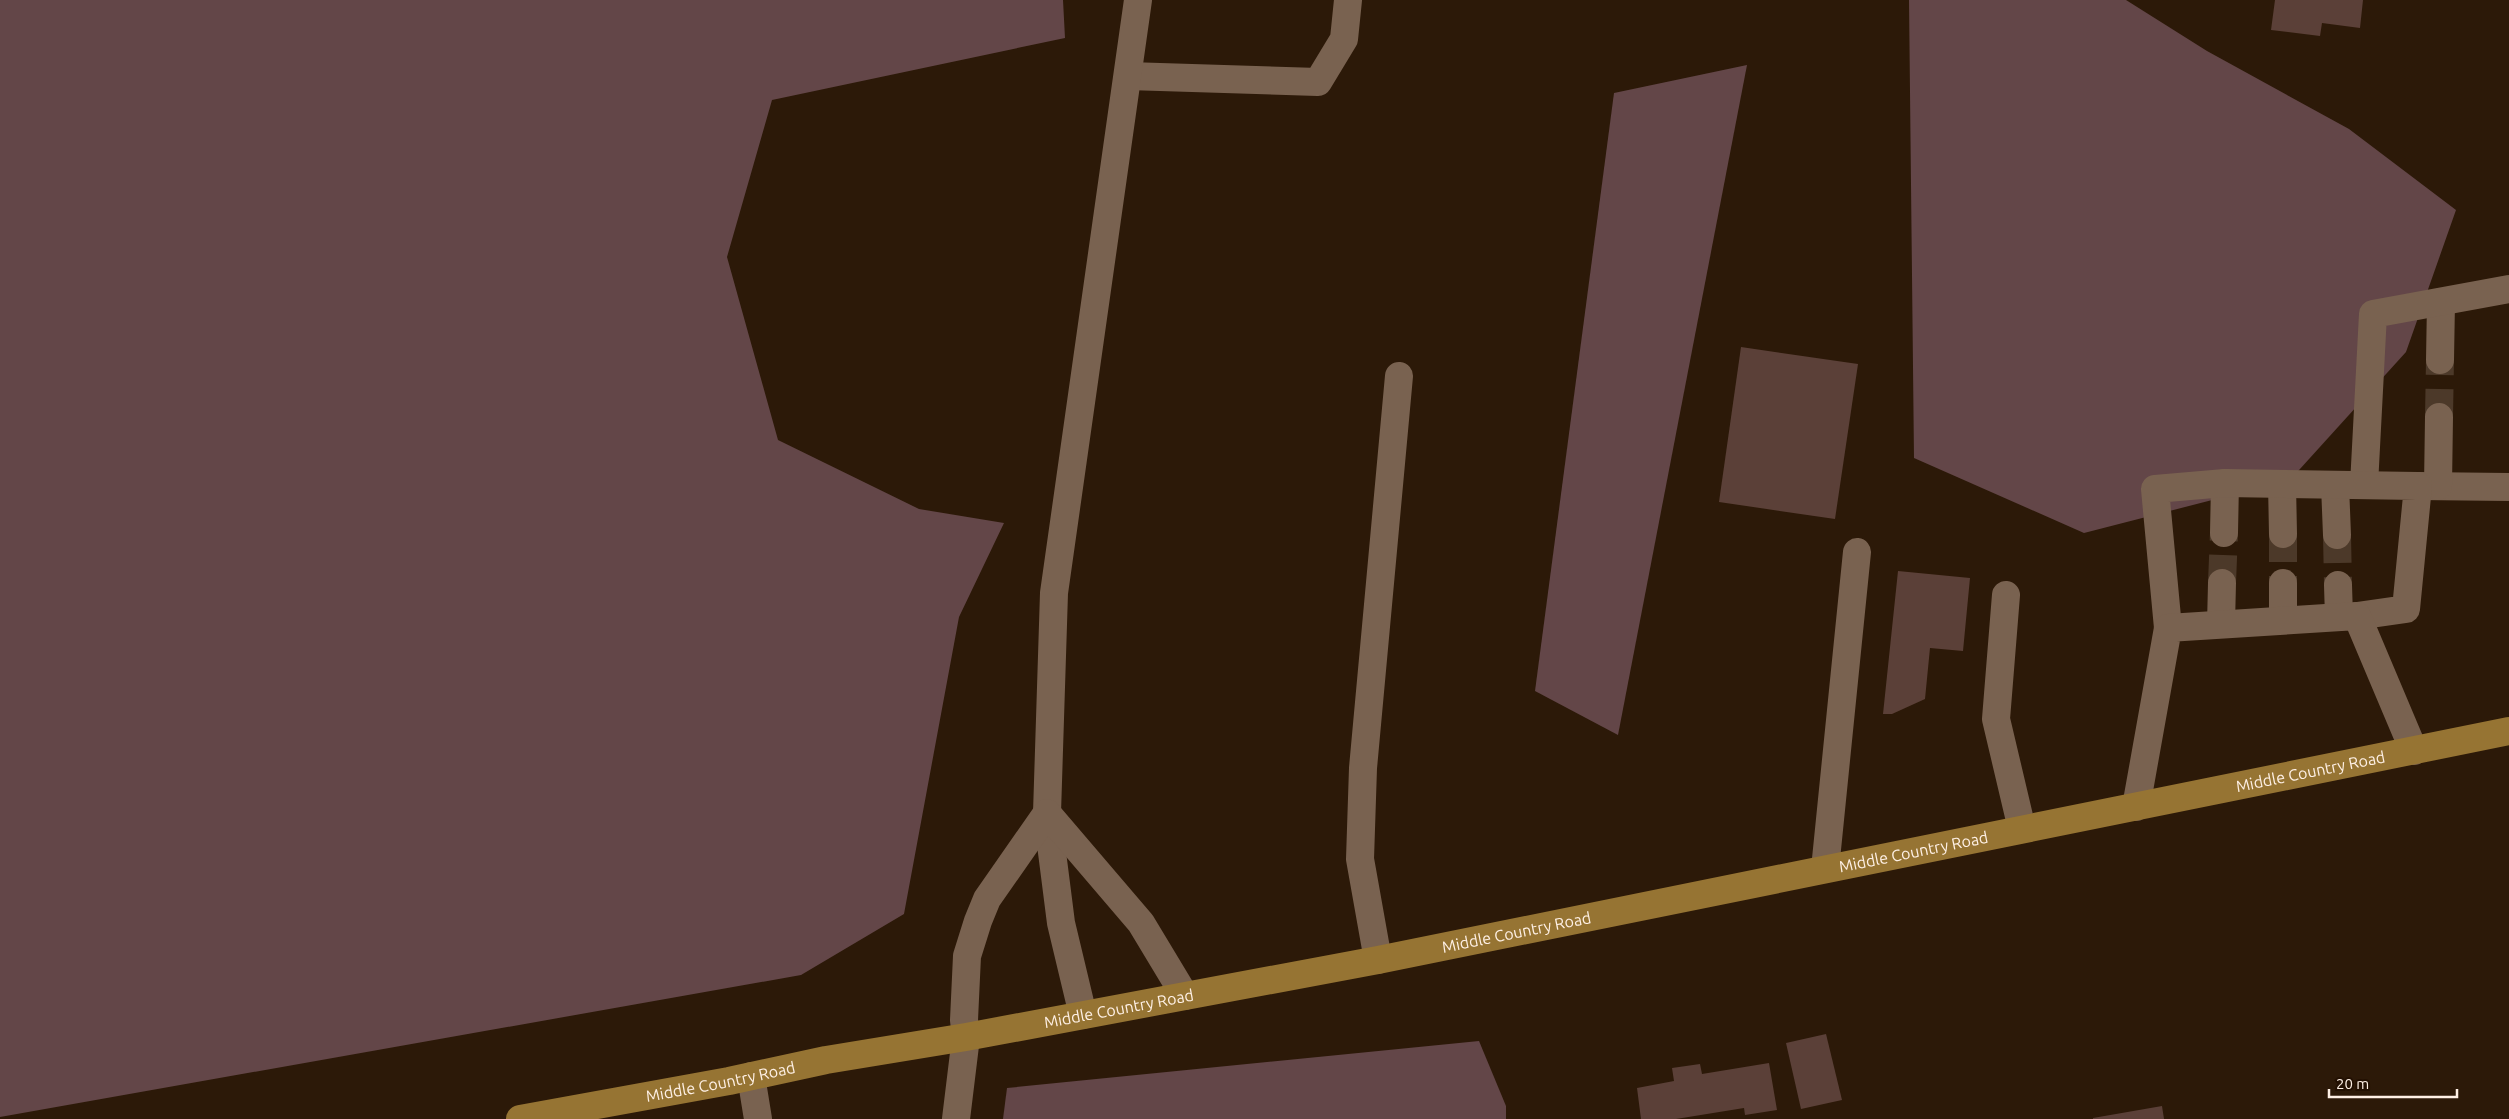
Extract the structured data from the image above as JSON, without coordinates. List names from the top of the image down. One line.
{"streets":{"main road":["Middle Country Road"]},"scale_bar":"20 m"}
